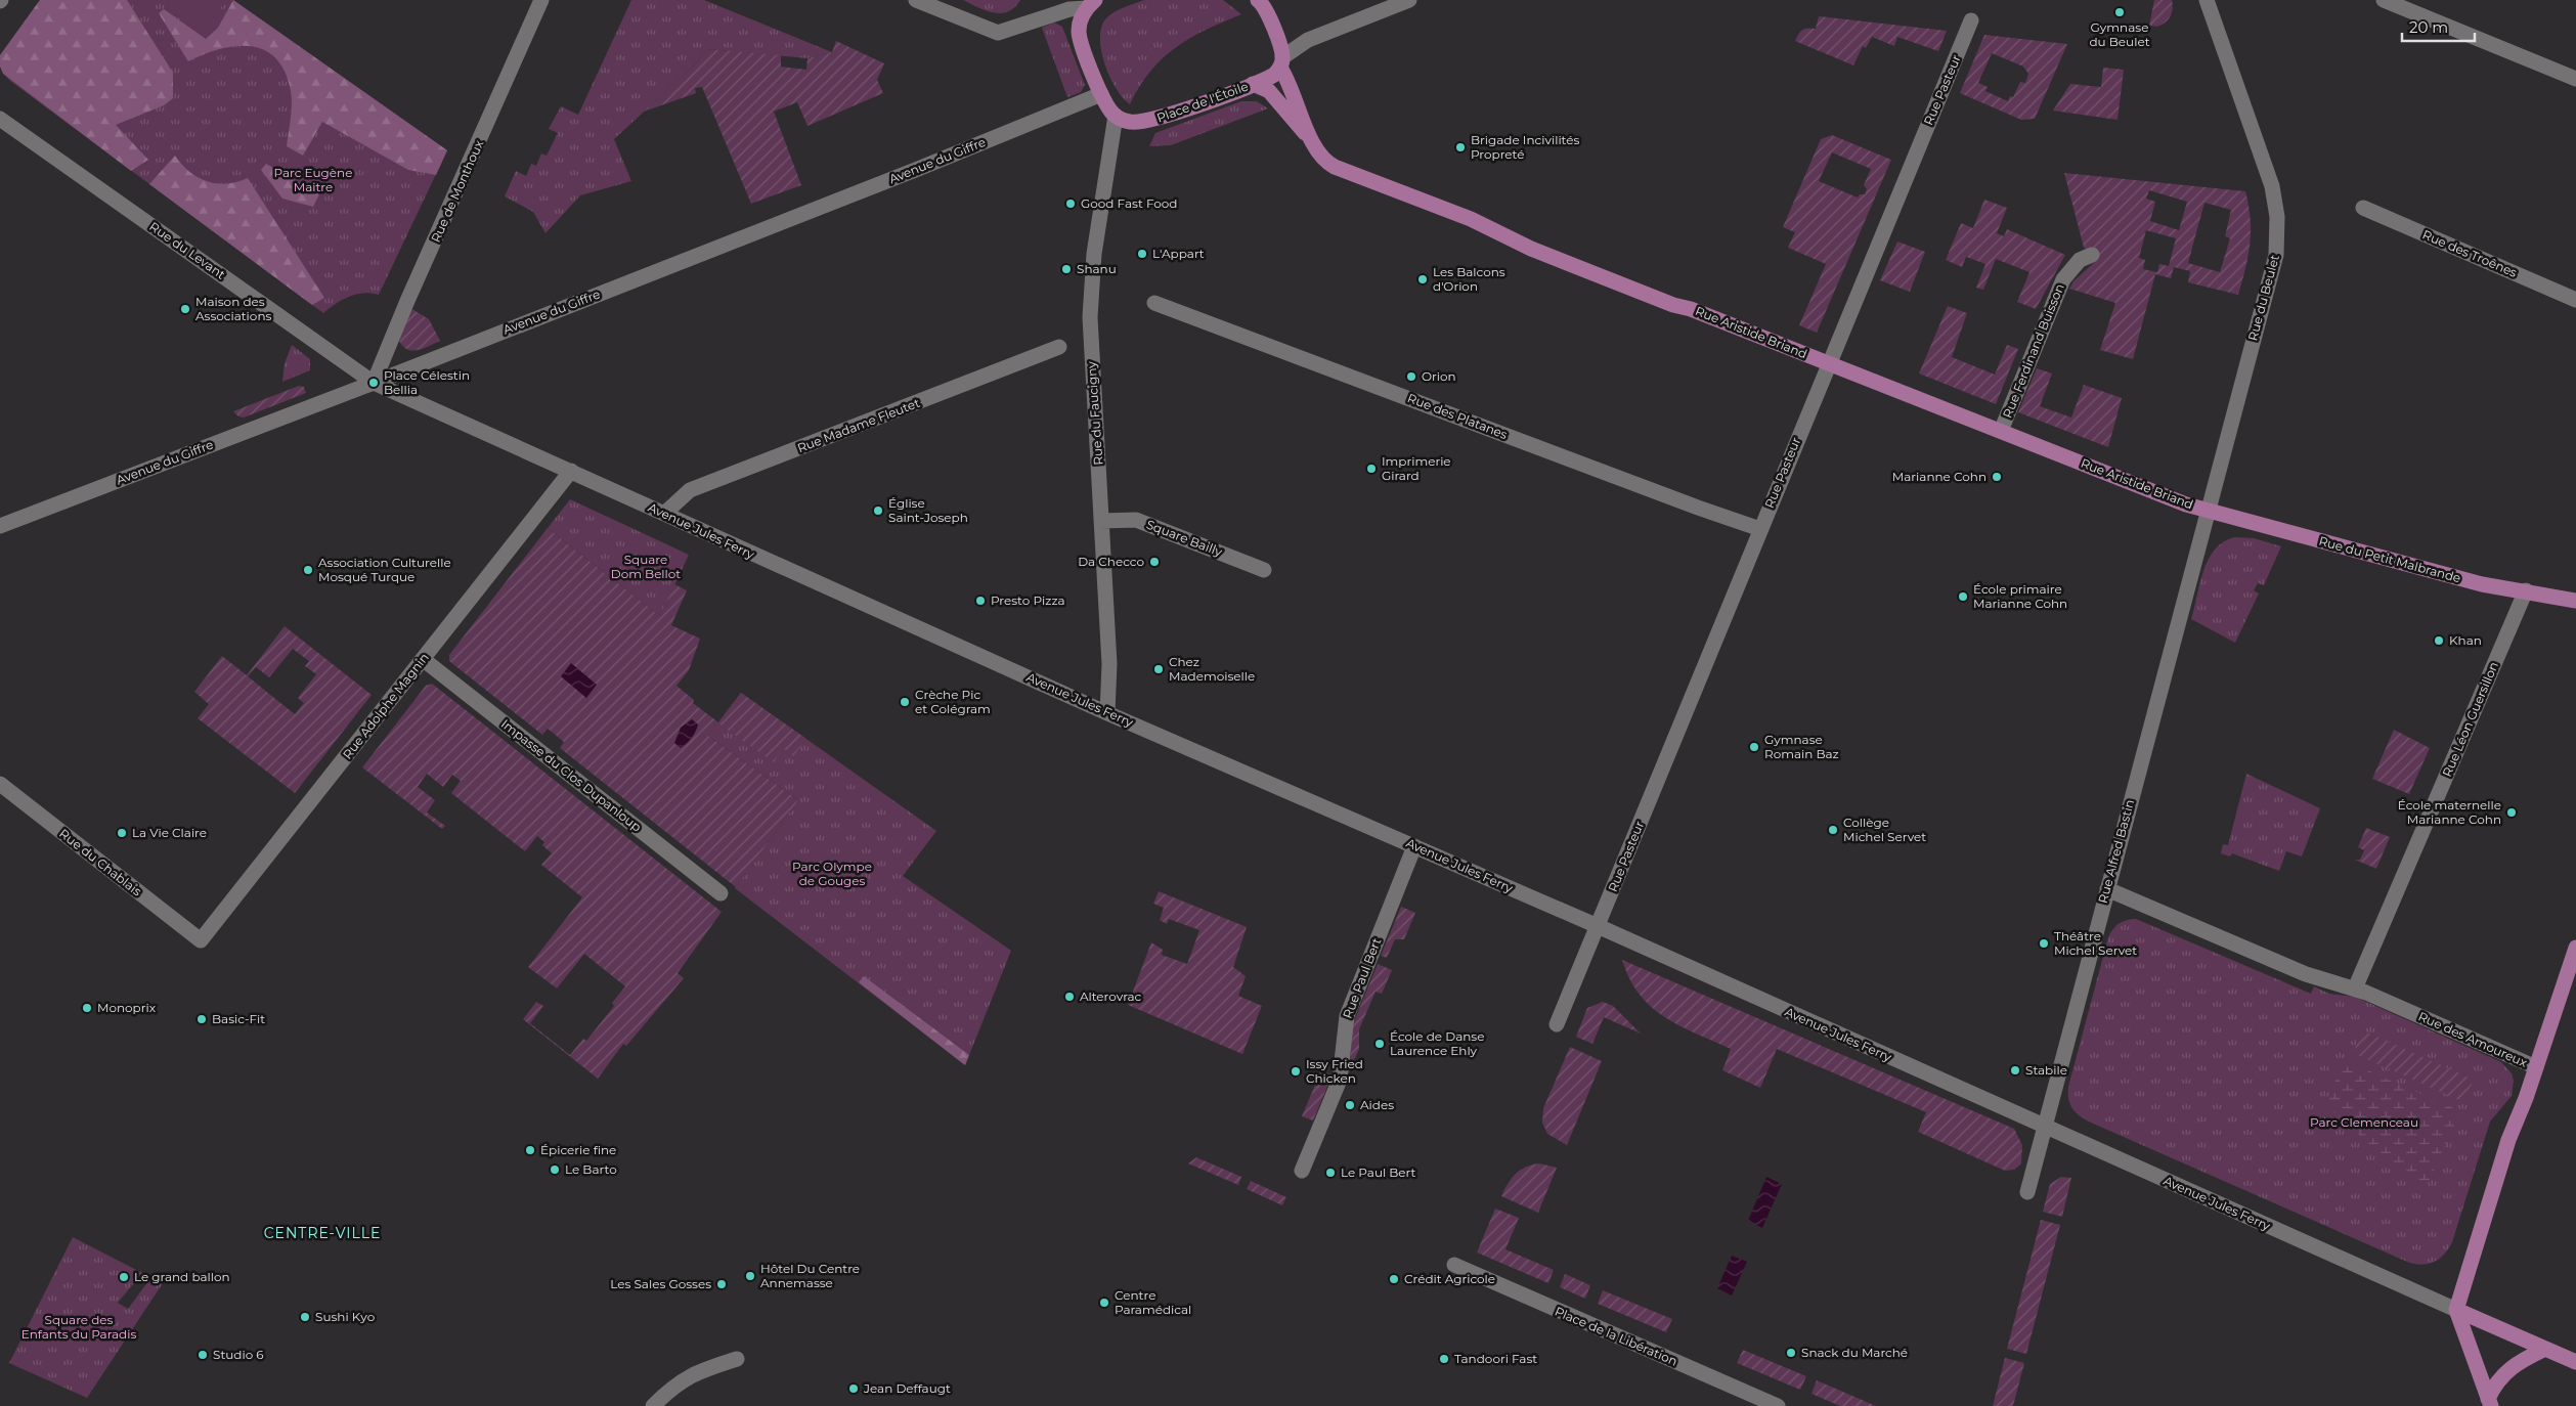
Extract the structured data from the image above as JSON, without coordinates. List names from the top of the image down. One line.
{"streets":{"main road":["Place de l'Étoile","Rue Aristide Briand","Avenue Jules Ferry","Rue du Petit Malbrande","Rue des Amoureux"],"street":["Rue Pasteur","Avenue du Giffre","Rue de Monthoux","Rue du Levant","Rue des Troênes","Rue du Beulet","Rue Ferdinand Buisson","Rue du Faucigny","Rue des Platanes","Rue Madame Fleutet","Square Bailly","Rue Adolphe Magnin","Rue Léon Guersillon","Impasse du Clos Dupanloup","Rue Alfred Bastin","Rue du Chablais","Rue Paul Bert","Place de la Libération"]},"crossings":[["Rue Pasteur","Rue Aristide Briand"],["Rue Pasteur","Rue des Platanes"],["Rue Pasteur","Avenue Jules Ferry"],["Place de l'Étoile","Rue Aristide Briand"],["Place de l'Étoile","Rue du Faucigny"],["Avenue du Giffre","Rue de Monthoux"],["Avenue du Giffre","Rue du Levant"],["Avenue du Giffre","Avenue Jules Ferry"],["Rue de Monthoux","Rue du Levant"],["Rue de Monthoux","Avenue Jules Ferry"],["Rue du Levant","Avenue Jules Ferry"],["Rue du Beulet","Rue Aristide Briand"],["Rue du Beulet","Rue du Petit Malbrande"],["Rue du Beulet","Rue Alfred Bastin"],["Rue Aristide Briand","Rue Ferdinand Buisson"],["Rue Aristide Briand","Rue du Petit Malbrande"],["Rue Aristide Briand","Rue Alfred Bastin"],["Rue du Faucigny","Avenue Jules Ferry"],["Rue du Faucigny","Square Bailly"],["Rue Madame Fleutet","Avenue Jules Ferry"],["Avenue Jules Ferry","Rue Adolphe Magnin"],["Avenue Jules Ferry","Rue Alfred Bastin"],["Avenue Jules Ferry","Rue Paul Bert"],["Avenue Jules Ferry","Rue des Amoureux"],["Rue du Petit Malbrande","Rue Léon Guersillon"],["Rue du Petit Malbrande","Rue Alfred Bastin"],["Rue Adolphe Magnin","Impasse du Clos Dupanloup"],["Rue Adolphe Magnin","Rue du Chablais"],["Rue Léon Guersillon","Rue des Amoureux"],["Rue Alfred Bastin","Rue des Amoureux"]],"districts":["CENTRE-VILLE"],"parks":["Parc Eugène Maitre","Square Dom Bellot","Parc Olympe de Gouges","Parc Clemenceau","Square des Enfants du Paradis"],"places":["Gymnase du Beulet","Brigade Incivilités Propreté","Good Fast Food","L'Appart","Shanu","Les Balcons d'Orion","Maison des Associations","Orion","Place Célestin Bellia","Imprimerie Girard","Marianne Cohn","Église Saint-Joseph","Da Checco","Association Culturelle Mosqué Turque","École primaire Marianne Cohn","Presto Pizza","Khan","Chez Mademoiselle","Crèche Pic et Colégram","Gymnase Romain Baz","École maternelle Marianne Cohn","Collège Michel Servet","La Vie Claire","Théâtre Michel Servet","Alterovrac","Monoprix","Basic-Fit","École de Danse Laurence Ehly","Stabile","Issy Fried Chicken","Aides","Épicerie fine","Le Barto","Le Paul Bert","Hôtel Du Centre Annemasse","Le grand ballon","Crédit Agricole","Les Sales Gosses","Centre Paramédical","Sushi Kyo","Snack du Marché","Studio 6","Tandoori Fast","Jean Deffaugt"],"scale_bar":"20 m"}
